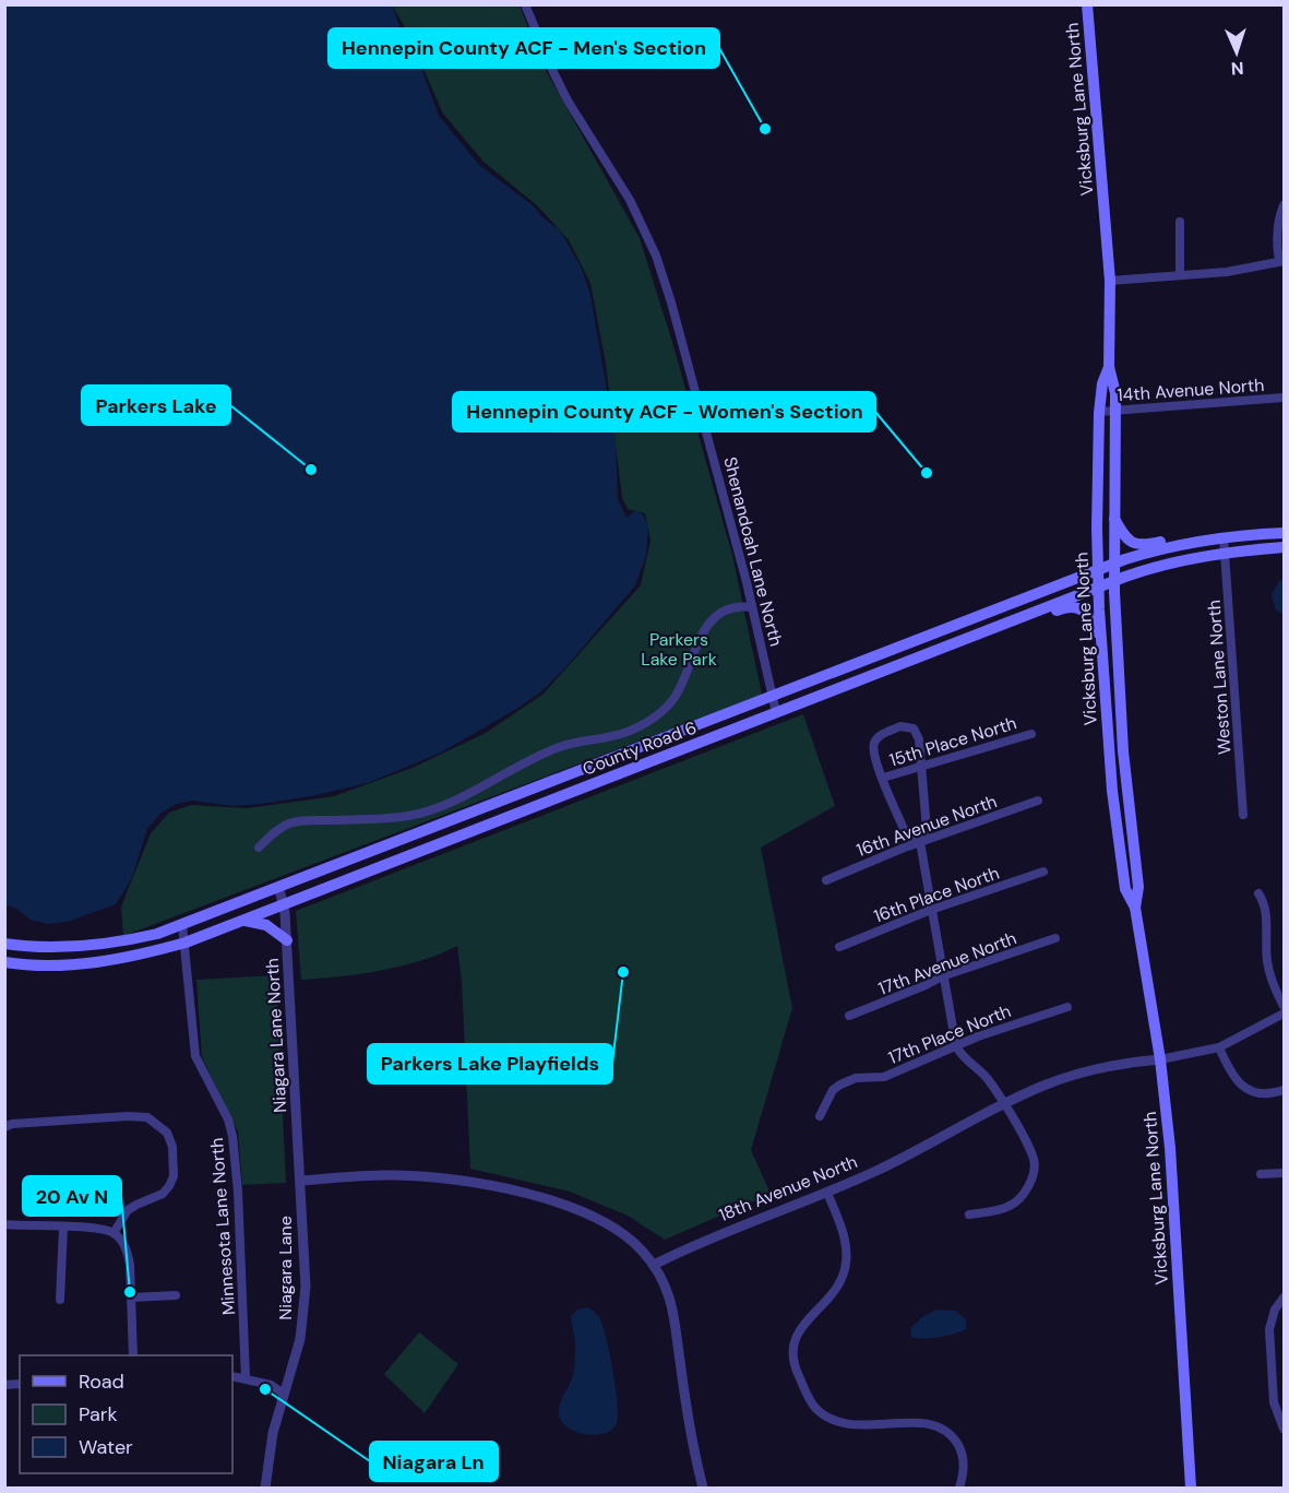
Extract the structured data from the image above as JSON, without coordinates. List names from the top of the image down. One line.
{"streets":{"main road":["Vicksburg Lane North","County Road 6"],"street":["14th Avenue North","Shenandoah Lane North","Weston Lane North","15th Place North","16th Avenue North","16th Place North","17th Avenue North","17th Place North","Niagara Lane North","18th Avenue North","Minnesota Lane North","Niagara Lane"]},"crossings":[["Vicksburg Lane North","14th Avenue North"],["Vicksburg Lane North","County Road 6"],["Vicksburg Lane North","18th Avenue North"],["Shenandoah Lane North","County Road 6"],["Weston Lane North","County Road 6"],["County Road 6","Niagara Lane North"],["County Road 6","Minnesota Lane North"],["Niagara Lane North","Niagara Lane"]],"parks":["Parkers Lake Park"],"places":["Hennepin County ACF - Men's Section","Parkers Lake","Hennepin County ACF - Women's Section","Parkers Lake Playfields","20 Av N","Niagara Ln"],"legend":["Road","Park","Water"],"north":"bottom"}
